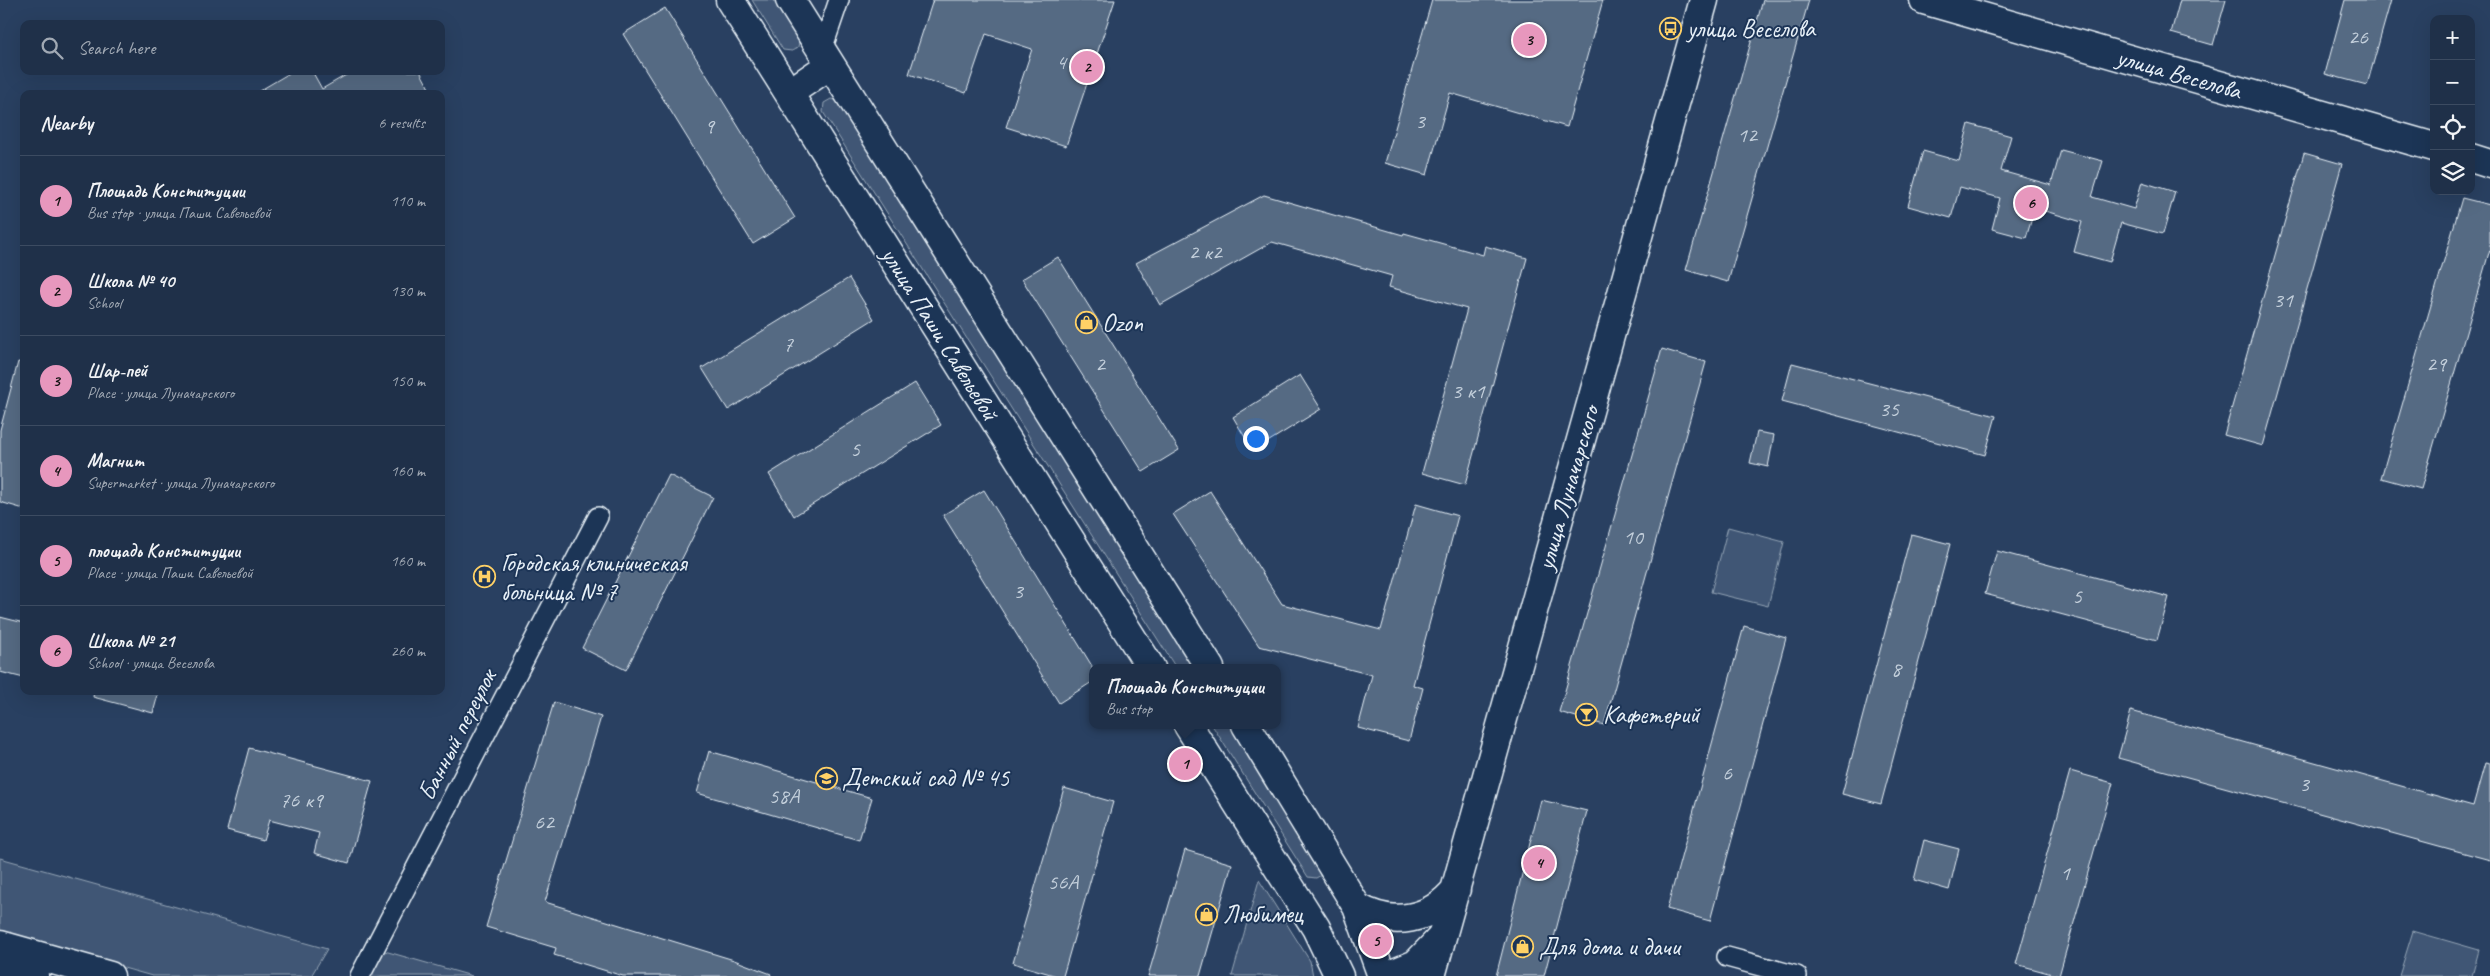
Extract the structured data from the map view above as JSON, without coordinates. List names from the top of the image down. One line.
{"streets":{"main road":["улица Веселова","улица Паши Савельевой","улица Луначарского"],"street":["Банный переулок"]},"places":{"bus stop":["улица Веселова"],"shop":["Ozon","Любимец","Для дома и дачи"],"hospital":["Городская клиническая больница № 7"],"bar":["Кафетерий"],"school or university":["Детский сад № 45"]},"house_numbers":["26","4","3","9","12","2 к2","31","7","2","29","3 к1","35","5","10","3","5","8","6","3","58А","76 к9","62","1","56А"],"page":{"map_buttons":["+","−"],"search":"Search here","pins":["3","2","6","1","4","5"],"heading":["Nearby","6 results"],"list":[{"mark":"1","name":"Площадь Конституции","note":"Bus stop · улица Паши Савельевой","value":"110 m"},{"mark":"2","name":"Школа № 40","note":"School","value":"130 m"},{"mark":"3","name":"Шар-пей","note":"Place · улица Луначарского","value":"150 m"},{"mark":"4","name":"Магнит","note":"Supermarket · улица Луначарского","value":"160 m"},{"mark":"5","name":"площадь Конституции","note":"Place · улица Паши Савельевой","value":"160 m"},{"mark":"6","name":"Школа № 21","note":"School · улица Веселова","value":"260 m"}],"popup":["Площадь Конституции","Bus stop"]}}
